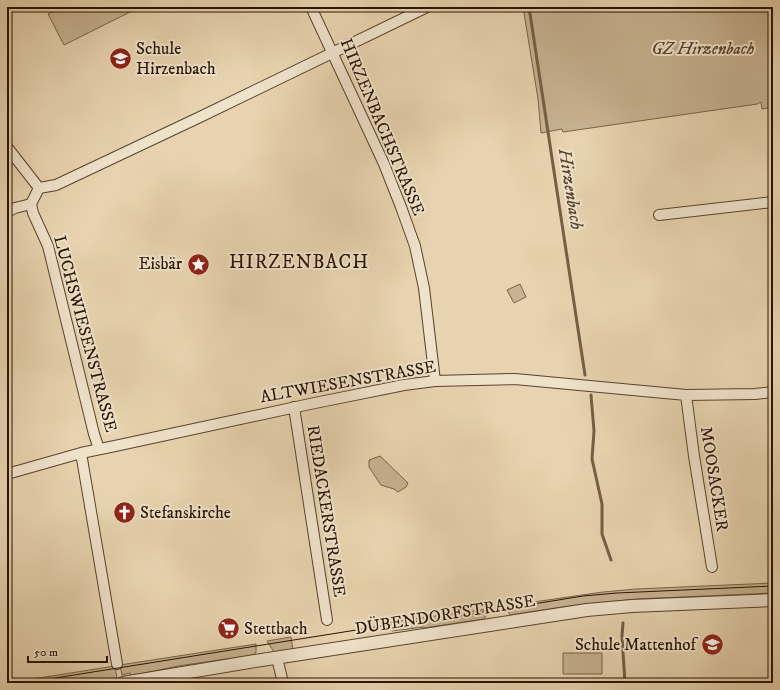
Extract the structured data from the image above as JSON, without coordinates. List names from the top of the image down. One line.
{"streets":{"street":["HIRZENBACHSTRASSE","LUCHSWIESENSTRASSE","ALTWIESENSTRASSE","MOOSACKER","RIEDACKERSTRASSE","DÜBENDORFSTRASSE"]},"crossings":[["HIRZENBACHSTRASSE","ALTWIESENSTRASSE"],["LUCHSWIESENSTRASSE","ALTWIESENSTRASSE"],["ALTWIESENSTRASSE","MOOSACKER"],["ALTWIESENSTRASSE","RIEDACKERSTRASSE"]],"districts":["HIRZENBACH"],"water":["Hirzenbach"],"parks":["GZ Hirzenbach"],"places":{"school or university":["Schule Hirzenbach","Schule Mattenhof"],"place":["Eisbär"],"church":["Stefanskirche"],"supermarket":["Stettbach"]},"scale_bar":"50 m"}
